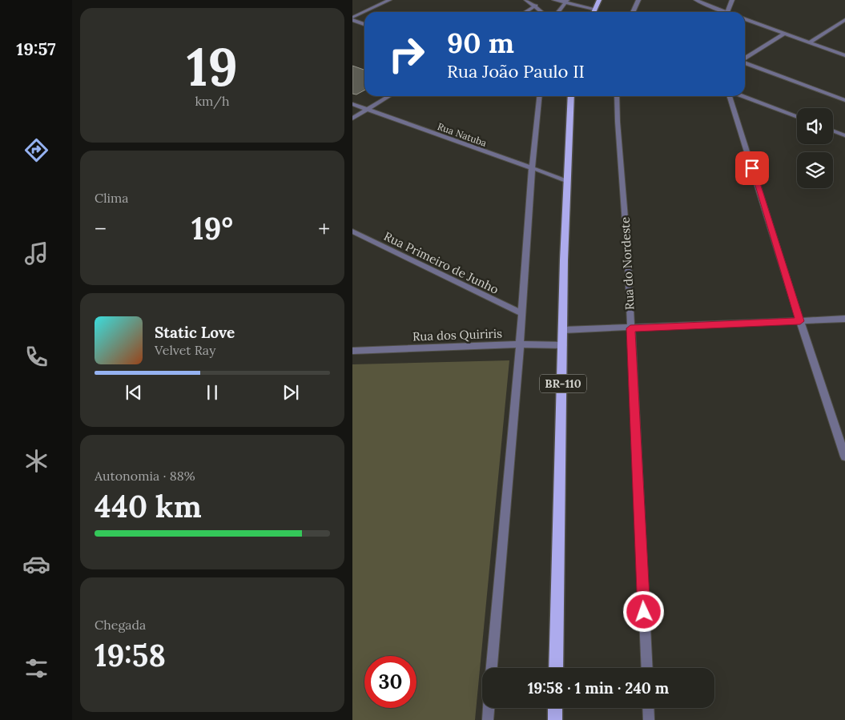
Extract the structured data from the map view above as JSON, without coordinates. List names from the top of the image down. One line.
{"streets":{"main road":["BR-110"],"street":["Rua Natuba","Rua Primeiro de Junho","Rua do Nordeste","Rua dos Quiriris"]},"crossings":[["Rua Natuba","BR-110"],["Rua dos Quiriris","BR-110"]],"page":{"tabs":"19:57","tile":[["19","km/h"],"Clima",["Autonomia · 88%","440 km"],["Chegada","19:58"]],"turn":["90 m","Rua João Paulo II"],"heat":["−","19°","+"],"song":["Static Love","Velvet Ray"],"limit":"30","trip":"19:58 · 1 min · 240 m"}}
